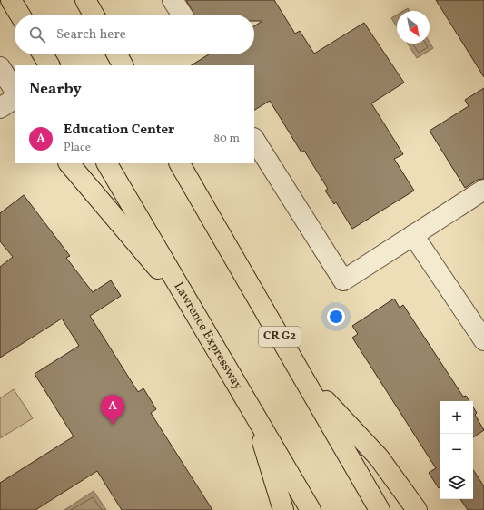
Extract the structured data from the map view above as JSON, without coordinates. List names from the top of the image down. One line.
{"streets":{"highway":["Lawrence Expressway","CR G2"]},"north":"bottom right","page":{"search":"Search here","heading":"Nearby","list":[{"mark":"A","name":"Education Center","note":"Place","value":"80 m"}],"pins":"A","map_buttons":["+","−"]}}
